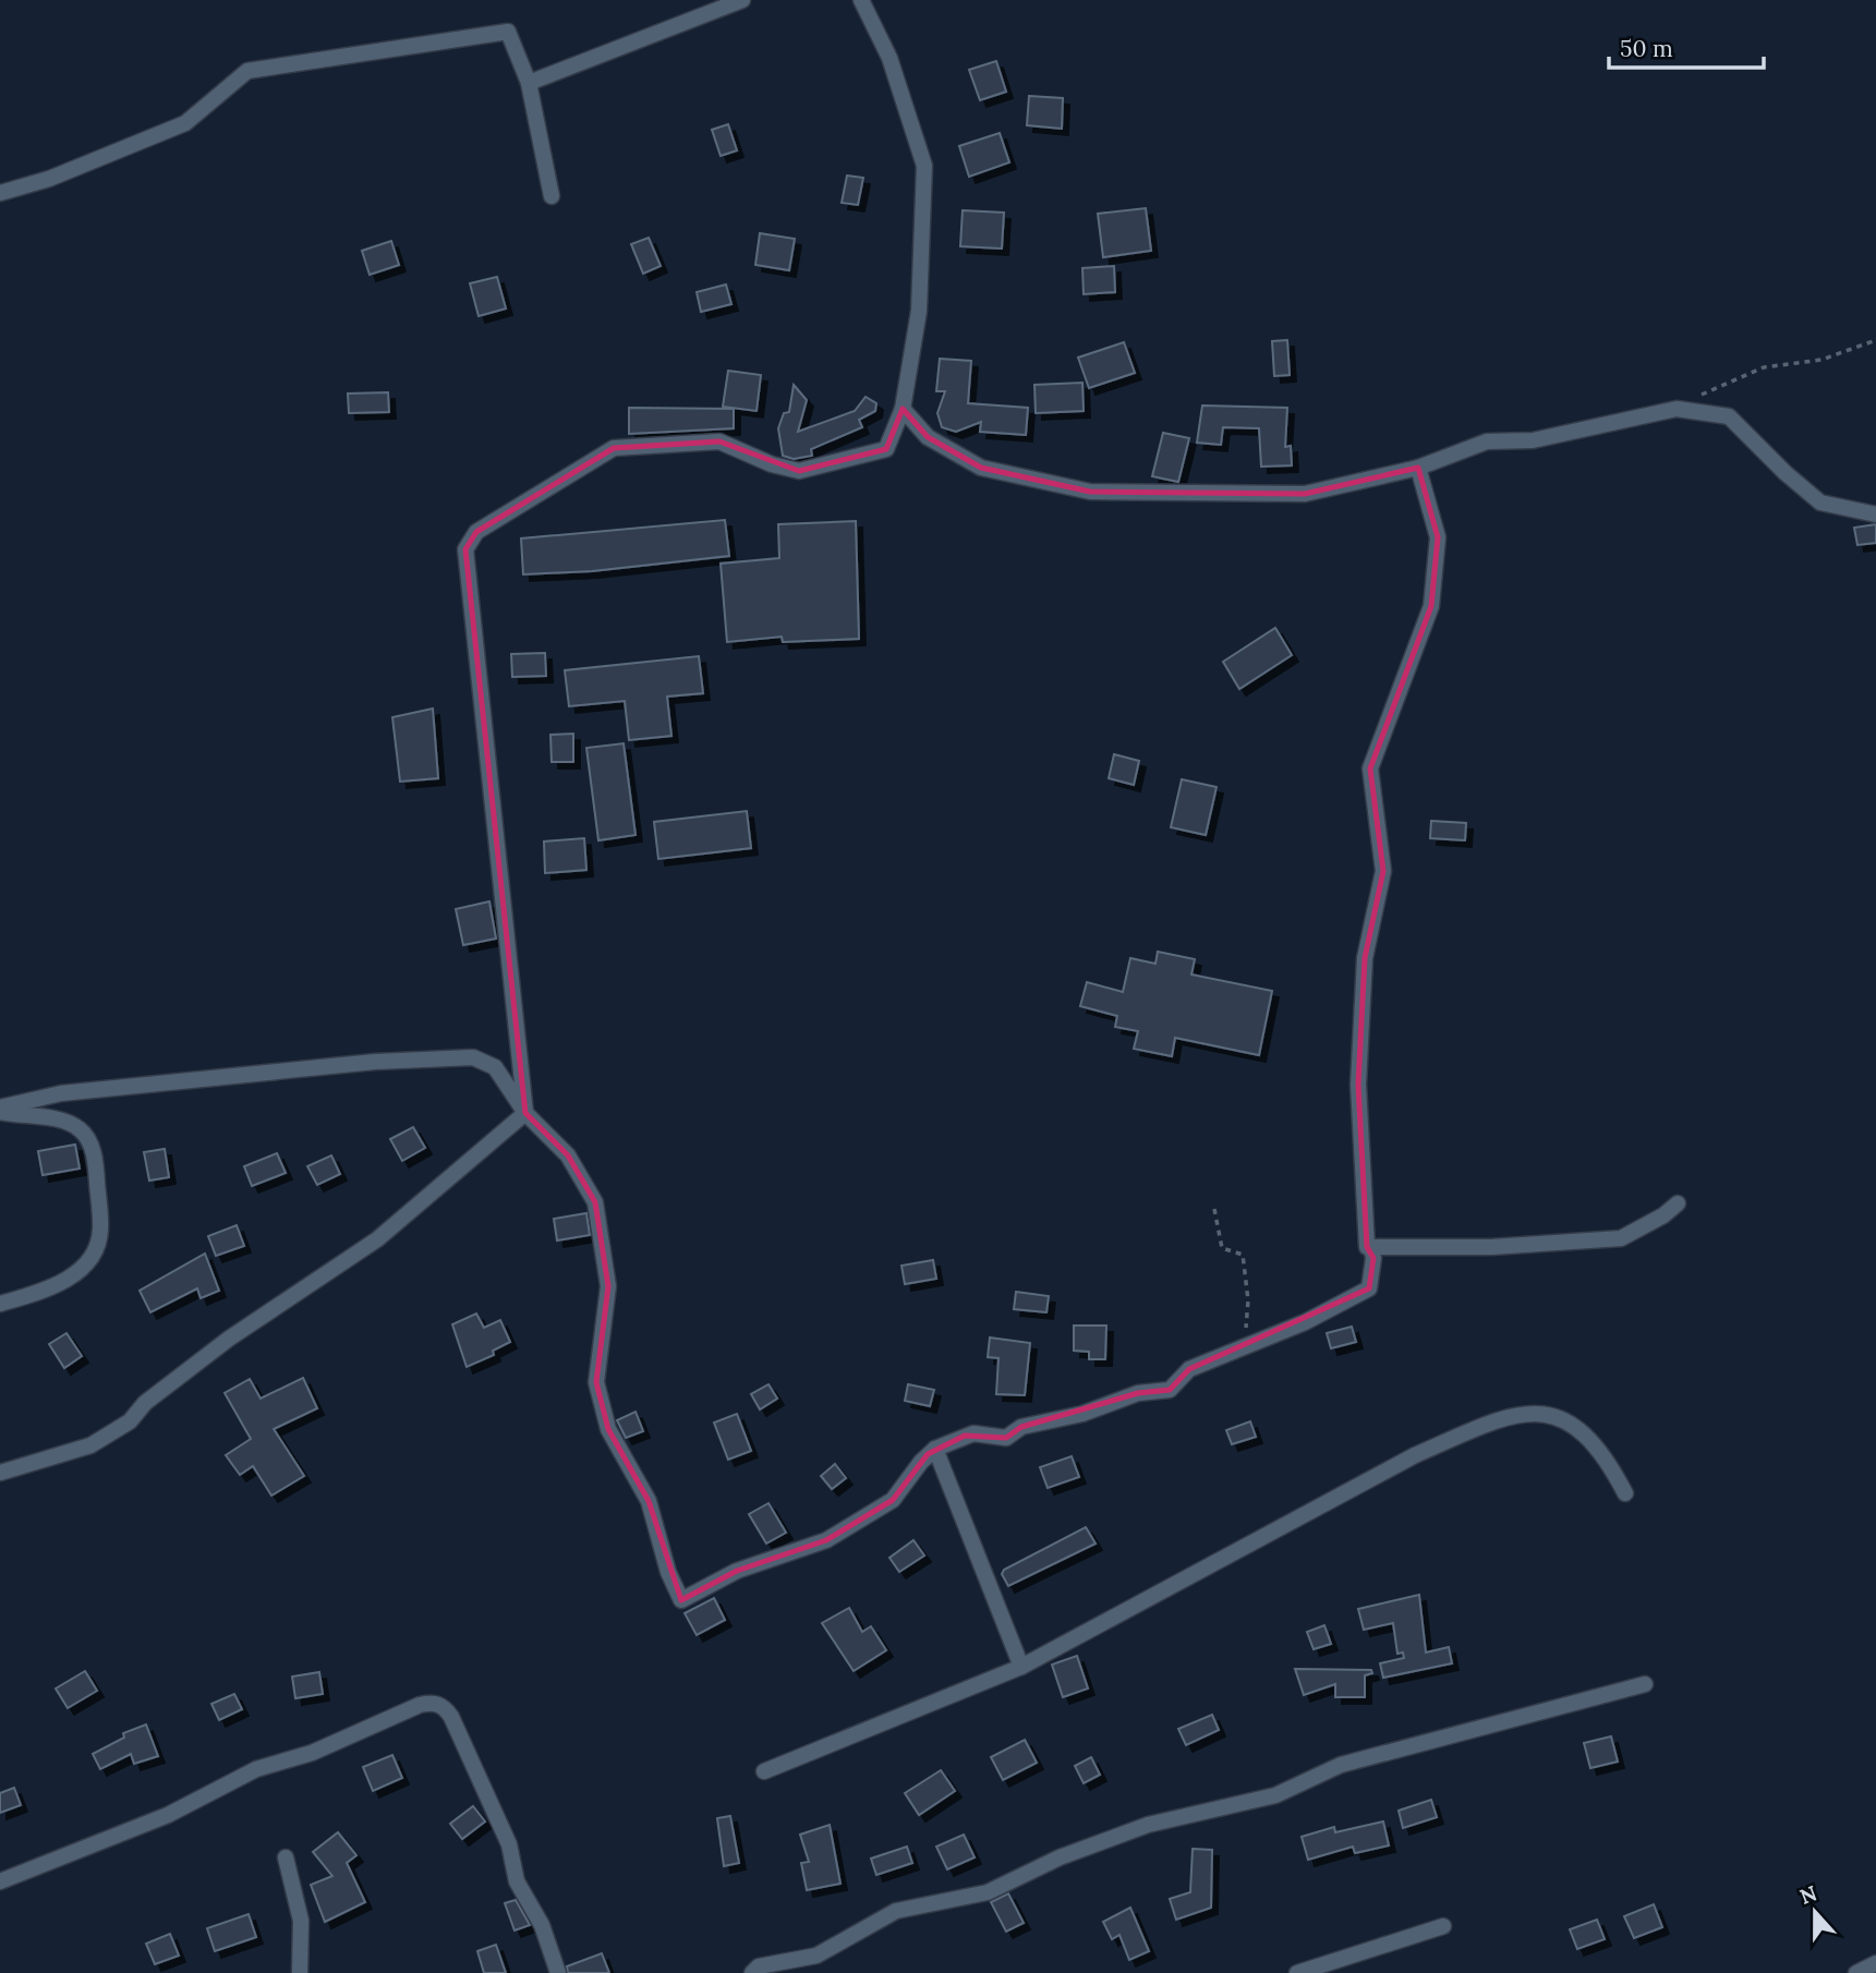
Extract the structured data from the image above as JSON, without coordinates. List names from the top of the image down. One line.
{"scale_bar":"50 m","north":"top"}
